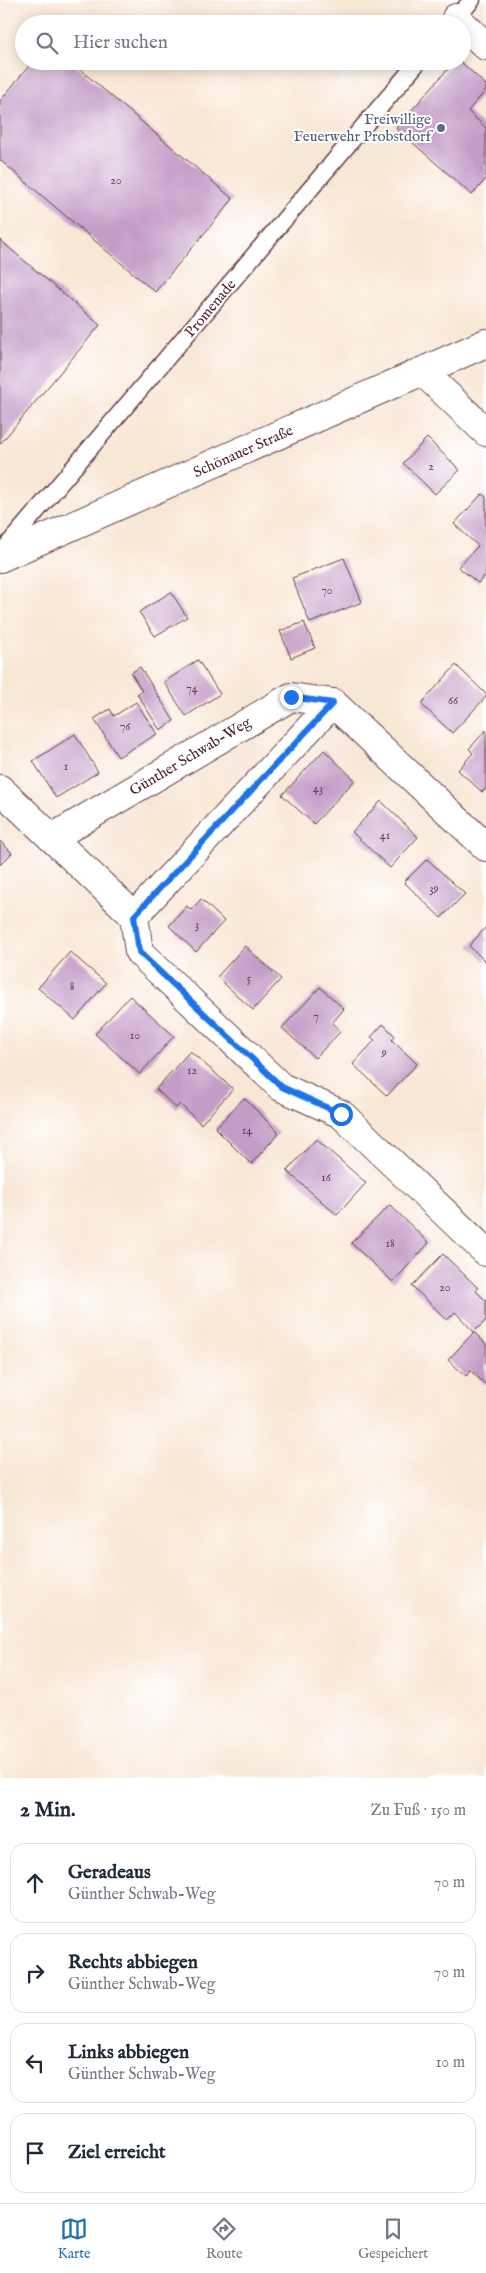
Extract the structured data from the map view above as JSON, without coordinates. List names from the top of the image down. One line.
{"streets":{"street":["Schönauer Straße","Günther Schwab-Weg"],"lane":["Promenade"]},"places":["Freiwillige Feuerwehr Probstdorf"],"house_numbers":["20","2","70","74","66","76","1","43","41","39","3","5","8","7","10","9","12","14","16","18","20"],"page":{"search":"Hier suchen","heading":["2 Min.","Zu Fuß · 150 m"],"list":[["Geradeaus","Günther Schwab-Weg","70 m"],["Rechts abbiegen","Günther Schwab-Weg","70 m"],["Links abbiegen","Günther Schwab-Weg","10 m"],"Ziel erreicht"],"nav":["Karte","Route","Gespeichert"]}}
